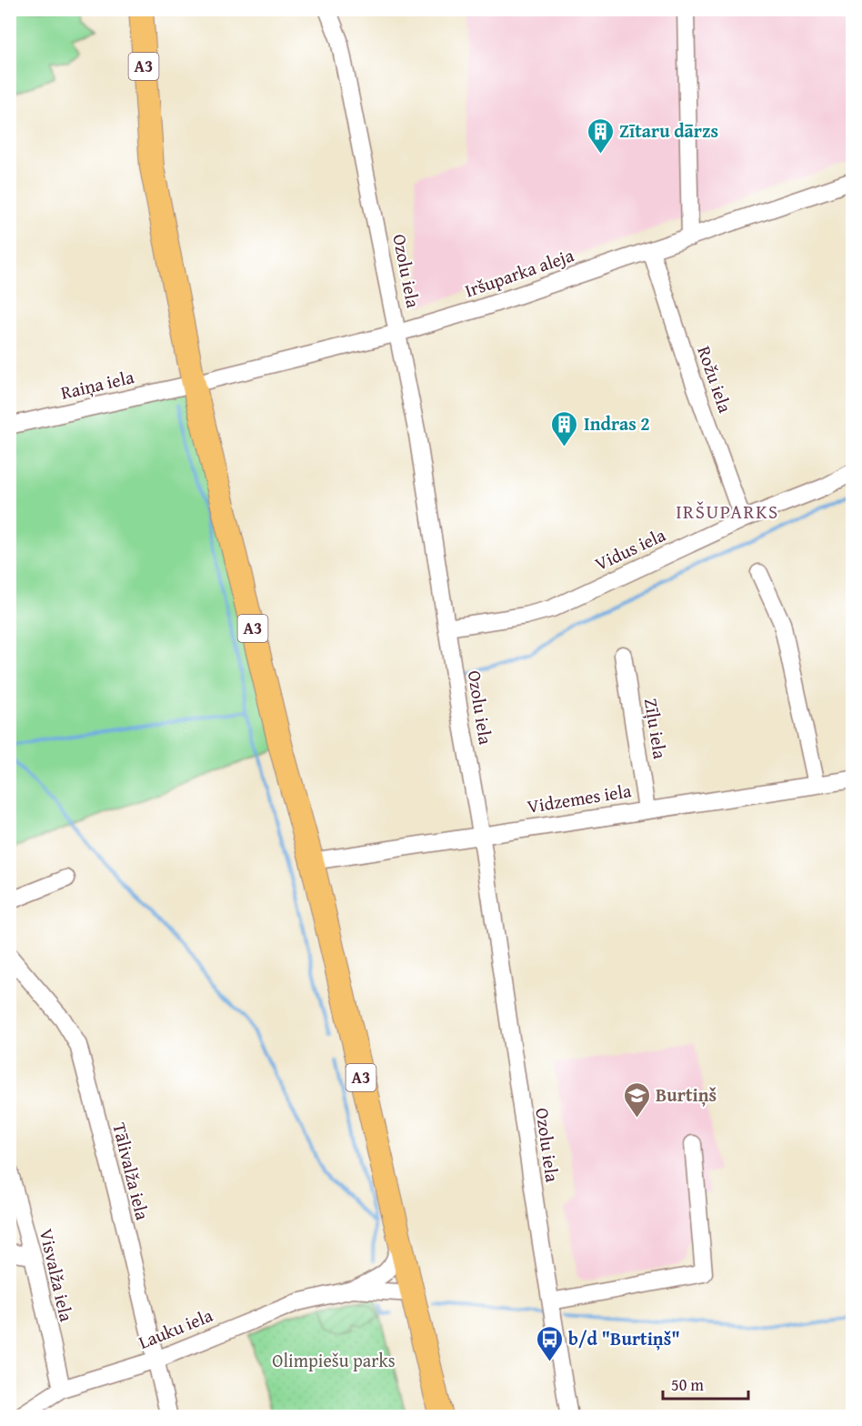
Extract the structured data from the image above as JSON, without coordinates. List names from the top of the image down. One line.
{"streets":{"highway":["A3"],"street":["Ozolu iela","Iršuparka aleja","Rožu iela","Raiņa iela","Vidus iela","Zīļu iela","Vidzemes iela","Tālivalža iela","Visvalža iela","Lauku iela"]},"crossings":[["A3","Iršuparka aleja"],["A3","Raiņa iela"],["A3","Vidzemes iela"],["Ozolu iela","Iršuparka aleja"],["Ozolu iela","Vidus iela"],["Ozolu iela","Vidzemes iela"],["Iršuparka aleja","Rožu iela"],["Iršuparka aleja","Raiņa iela"],["Rožu iela","Vidus iela"],["Zīļu iela","Vidzemes iela"],["Tālivalža iela","Lauku iela"],["Visvalža iela","Lauku iela"]],"districts":["IRŠUPARKS"],"parks":["Olimpiešu parks"],"places":{"building":["Zītaru dārzs","Indras 2"],"school or university":["Burtiņš"],"bus stop":["b/d \"Burtiņš\""]},"scale_bar":"50 m"}
